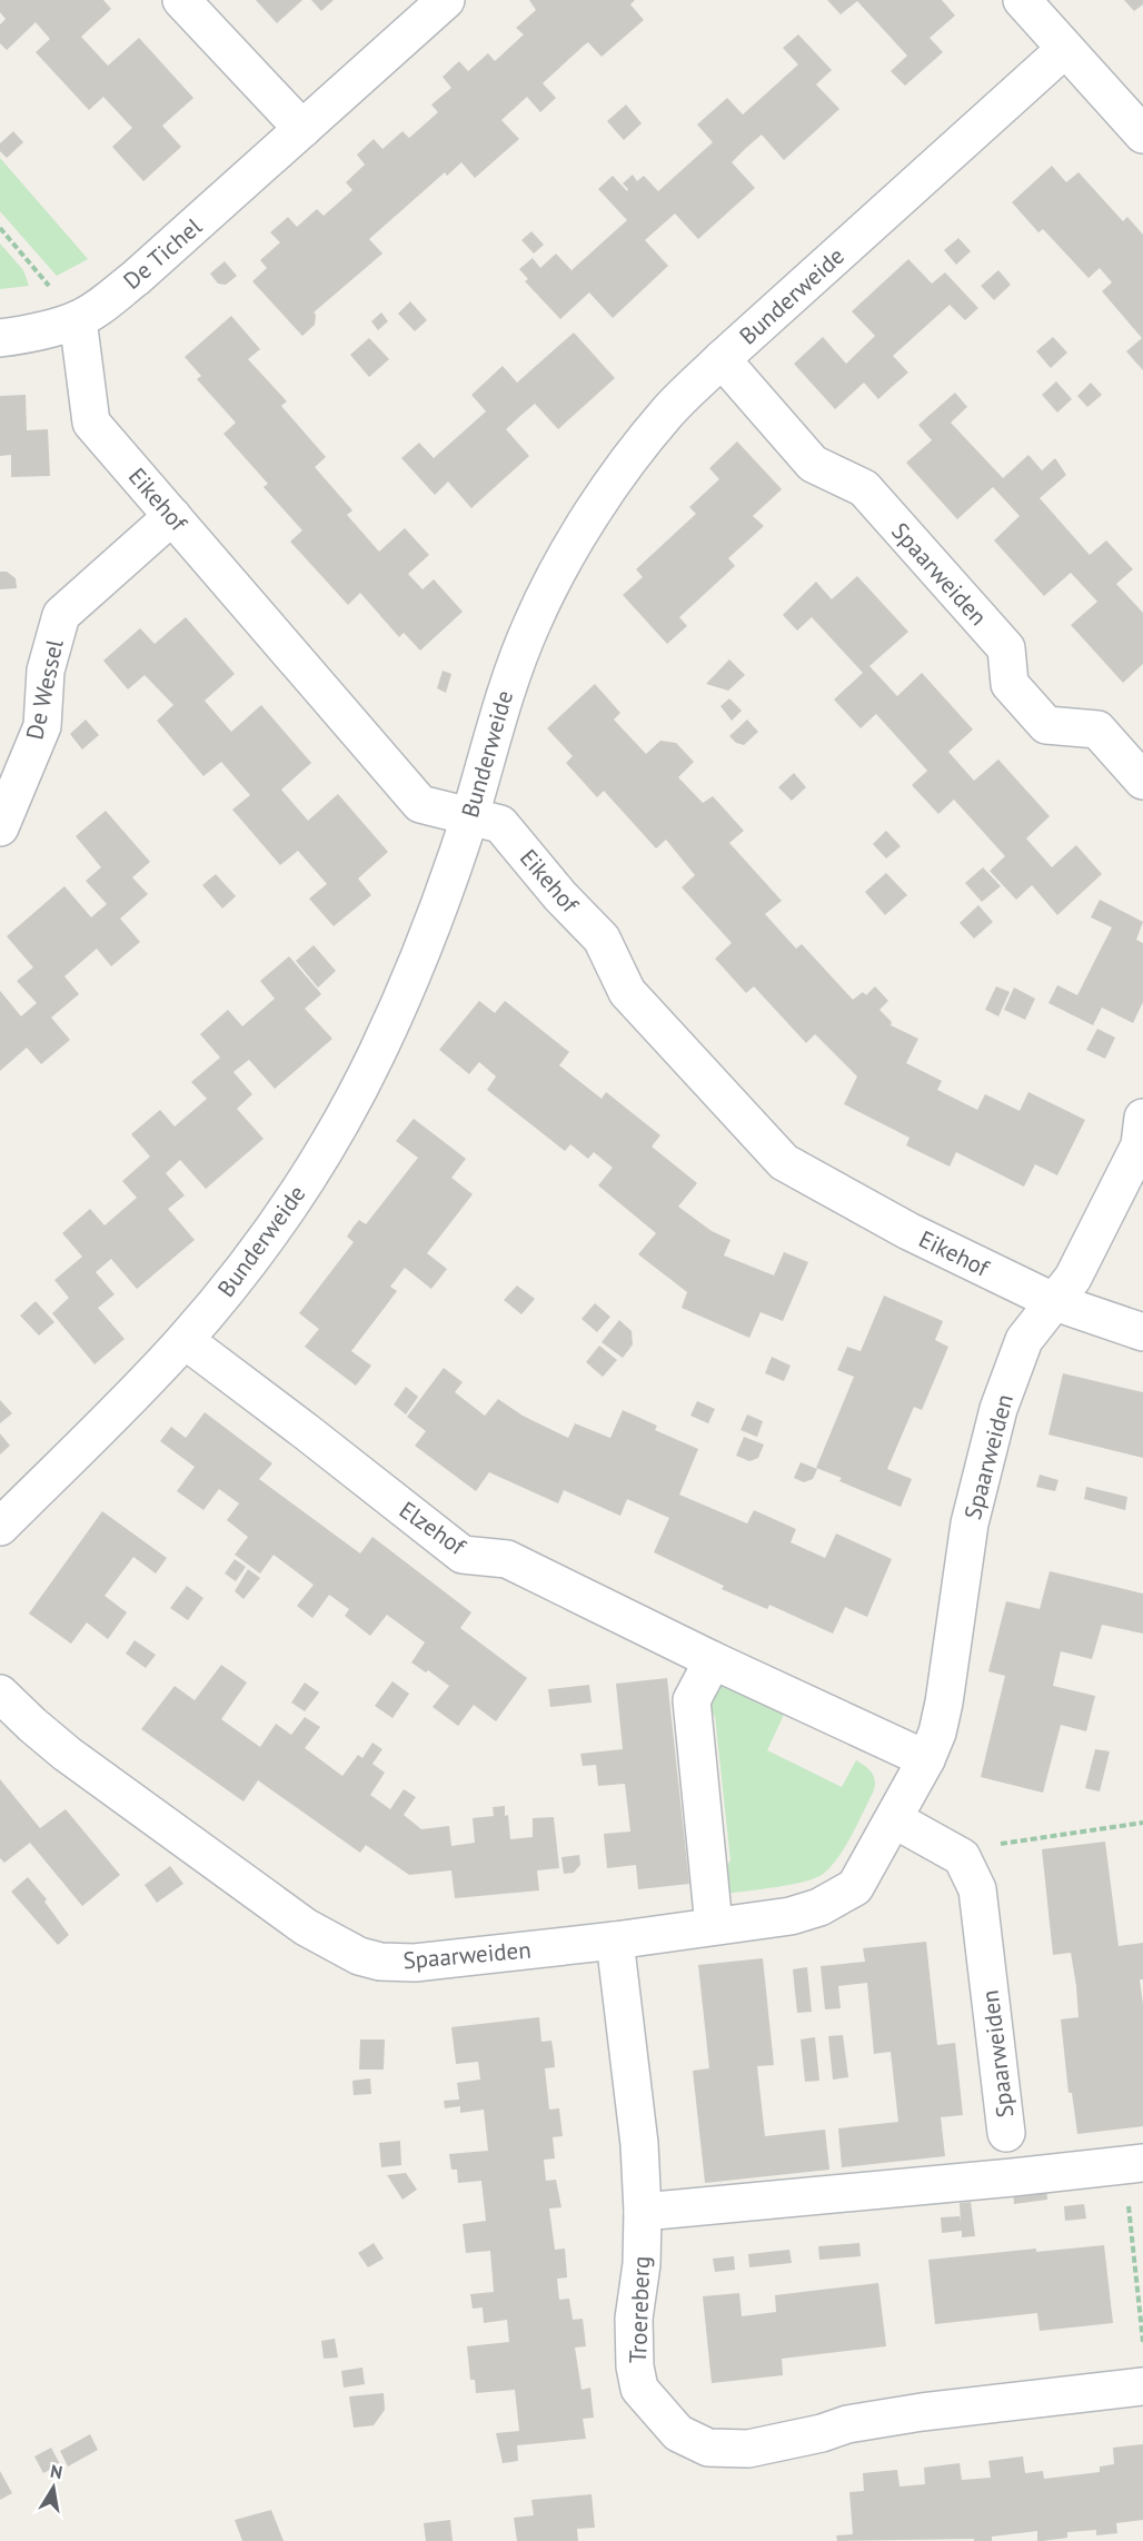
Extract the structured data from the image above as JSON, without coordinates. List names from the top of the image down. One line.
{"streets":{"street":["De Tichel","Bunderweide","Eikehof","Spaarweiden","De Wessel","Elzehof","Troereberg"]},"crossings":[["De Tichel","Eikehof"],["Bunderweide","Eikehof"],["Bunderweide","Spaarweiden"],["Bunderweide","Elzehof"],["Eikehof","Spaarweiden"],["Eikehof","De Wessel"],["Spaarweiden","Elzehof"],["Spaarweiden","Troereberg"]],"north":"top"}
